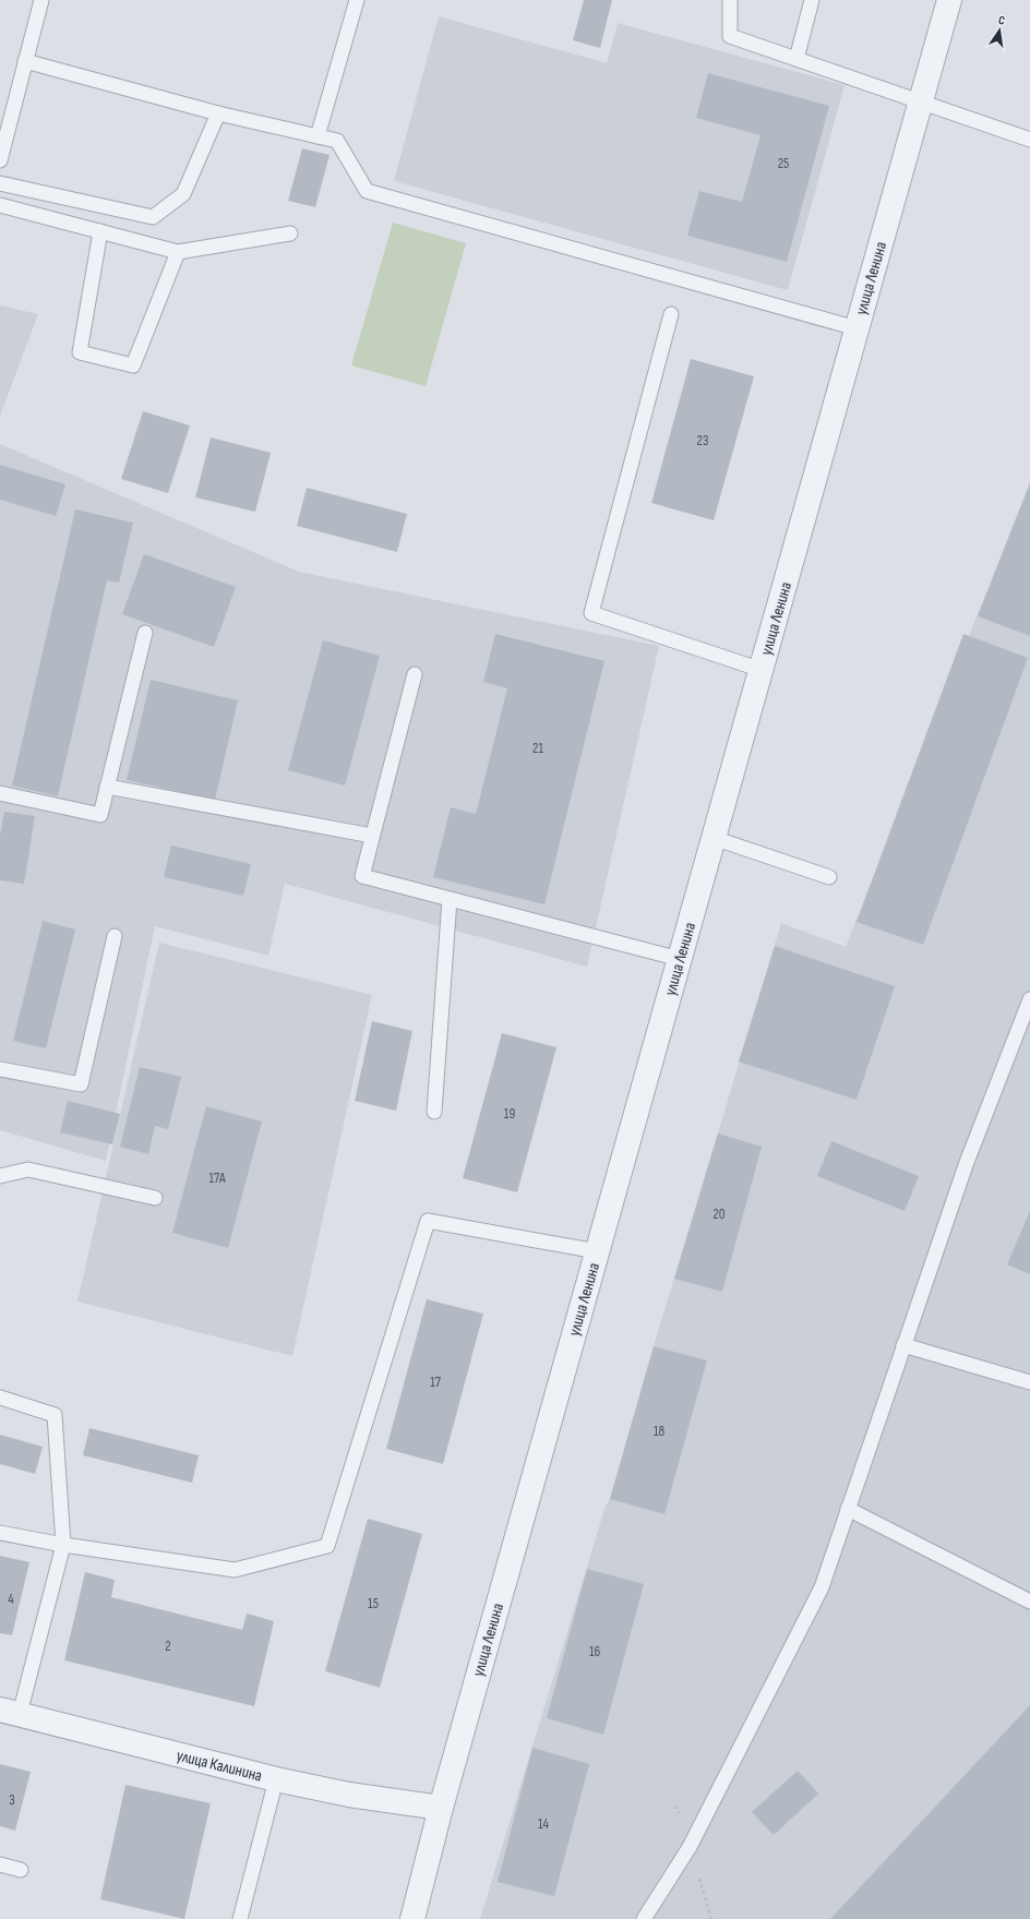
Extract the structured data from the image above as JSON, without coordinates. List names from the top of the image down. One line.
{"streets":{"street":["улица Ленина","улица Калинина"]},"crossings":[["улица Ленина","улица Калинина"]],"house_numbers":["25","23","21","19","17А","20","17","18","4","15","2","16","3","14"],"north":"top"}
